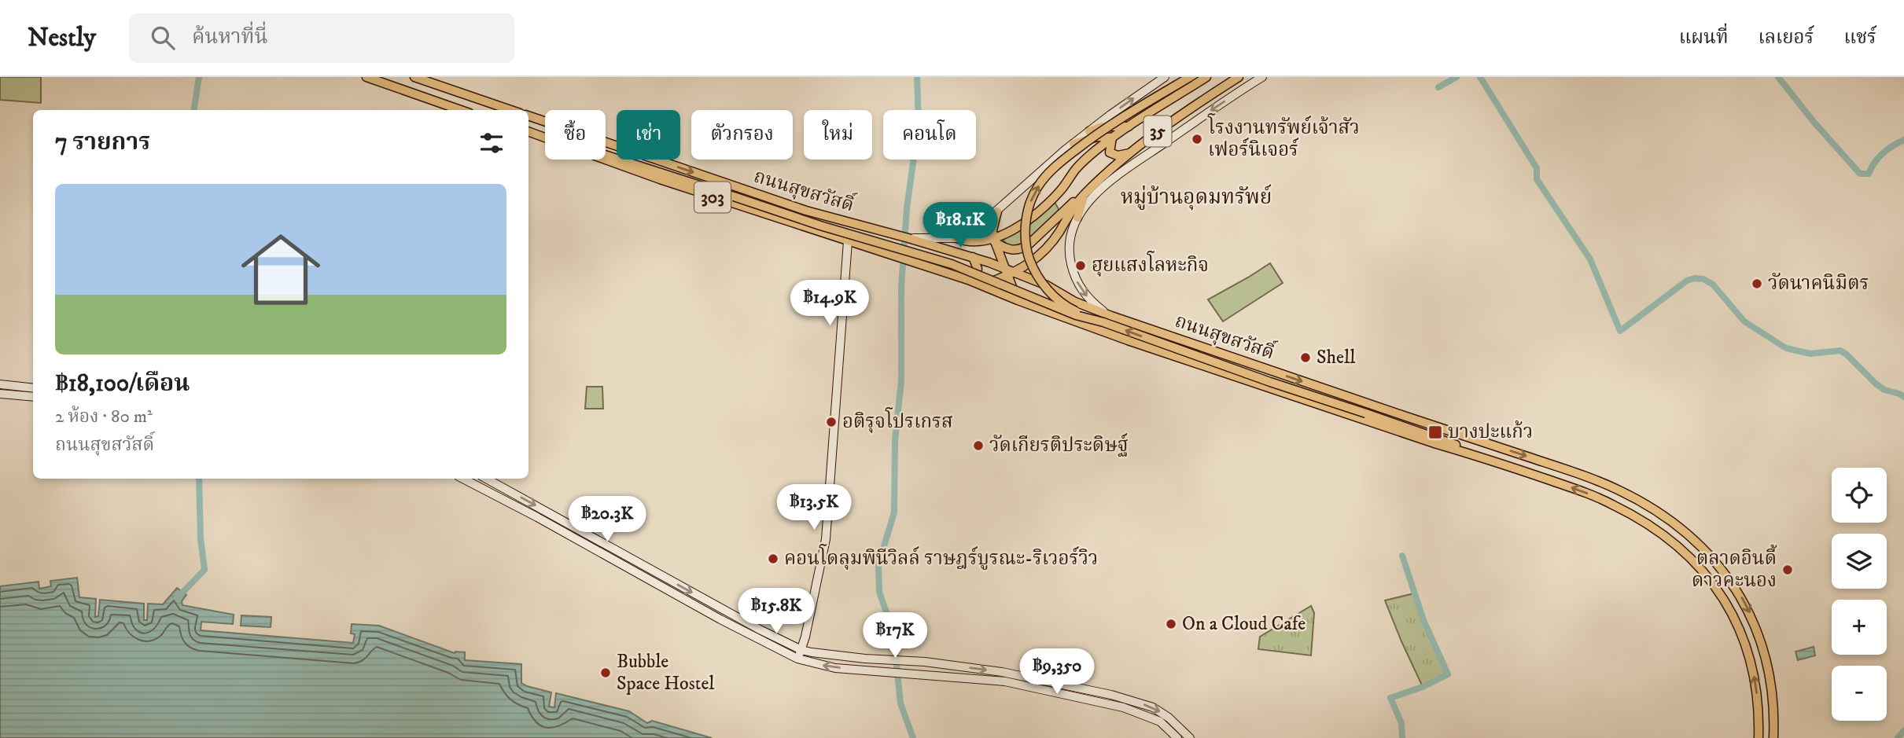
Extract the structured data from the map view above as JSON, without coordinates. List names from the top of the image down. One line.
{"streets":{"main road":["35","ถนนสุขสวัสดิ์","303"]},"crossings":[["35","ถนนสุขสวัสดิ์"]],"districts":["หมู่บ้านอุดมทรัพย์"],"places":{"other":["โรงงานทรัพย์เจ้าสัว เฟอร์นิเจอร์","ฮุยแสงโลหะกิจ","วัดนาคนิมิตร","Shell","อติรุจโปรเกรส","วัดเกียรติประดิษฐ์","คอนโดลุมพินีวิลล์ ราษฎร์บูรณะ-ริเวอร์วิว","ตลาดอินดี้ ดาวคะนอง","On a Cloud Cafe","Bubble Space Hostel"],"transit":["บางปะแก้ว"]},"page":{"header":"Nestly","search":"ค้นหาที่นี่","nav":["แผนที่","เลเยอร์","แชร์"],"chip":["ซื้อ","เช่า","ตัวกรอง","ใหม่","คอนโด"],"heading":"7 รายการ","list":[{"name":"฿18,100/เดือน","note":"2 ห้อง · 80 m² · ถนนสุขสวัสดิ์"}],"price":["฿18.1K","฿14.9K","฿13.5K","฿20.3K","฿15.8K","฿17K","฿9,350"],"map_buttons":["+","−"]}}
